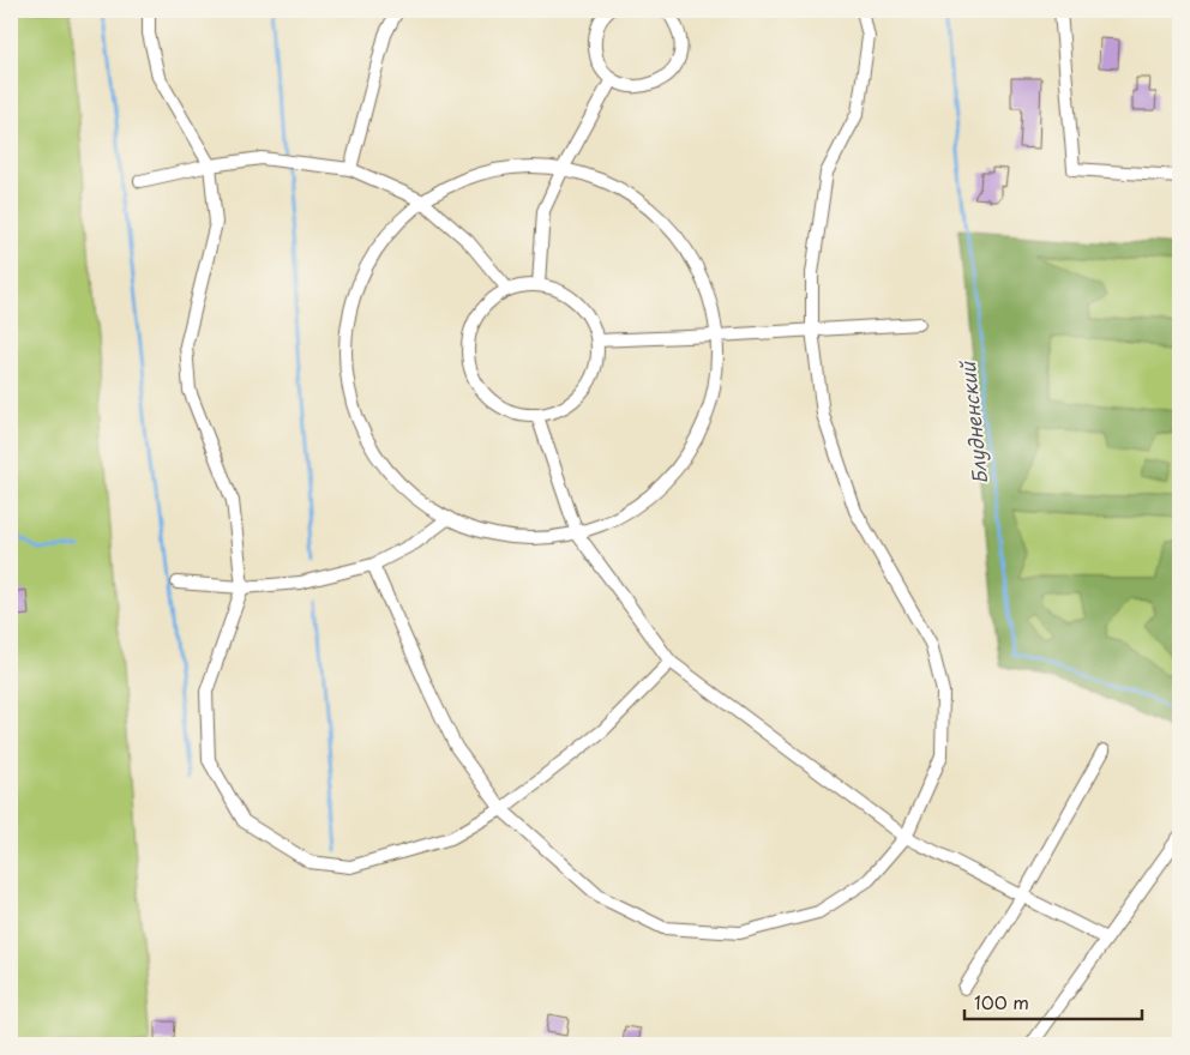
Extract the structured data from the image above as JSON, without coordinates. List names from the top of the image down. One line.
{"water":["Блудненский"],"scale_bar":"100 m"}
